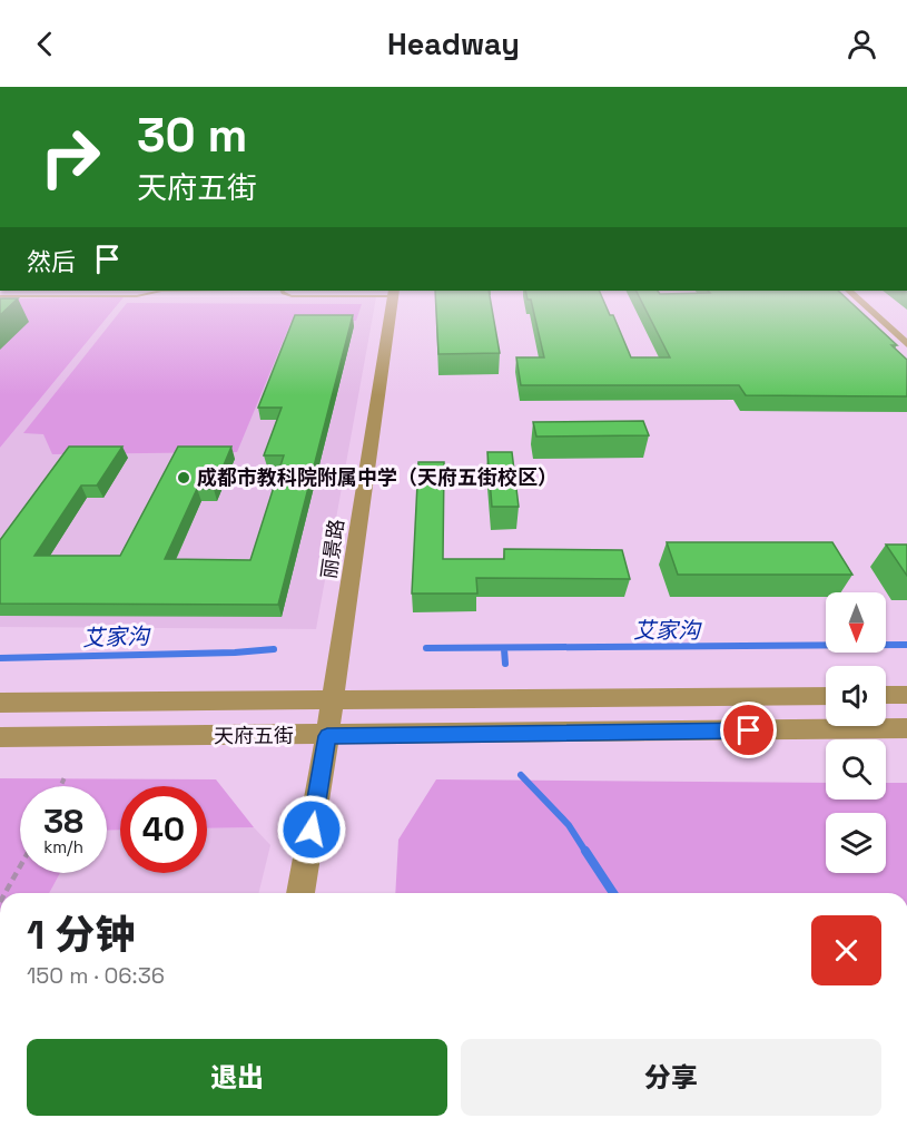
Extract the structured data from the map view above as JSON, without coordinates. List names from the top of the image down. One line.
{"streets":{"street":["丽景路","天府五街"]},"crossings":[["丽景路","天府五街"]],"water":["艾家沟"],"places":["成都市教科院附属中学（天府五街校区）"],"north":"bottom","page":{"header":"Headway","turn":["30 m","天府五街"],"then":"然后","speed":"38 km/h","limit":"40","heading":["1 分钟","150 m · 06:36"],"buttons":["退出","分享"]}}
